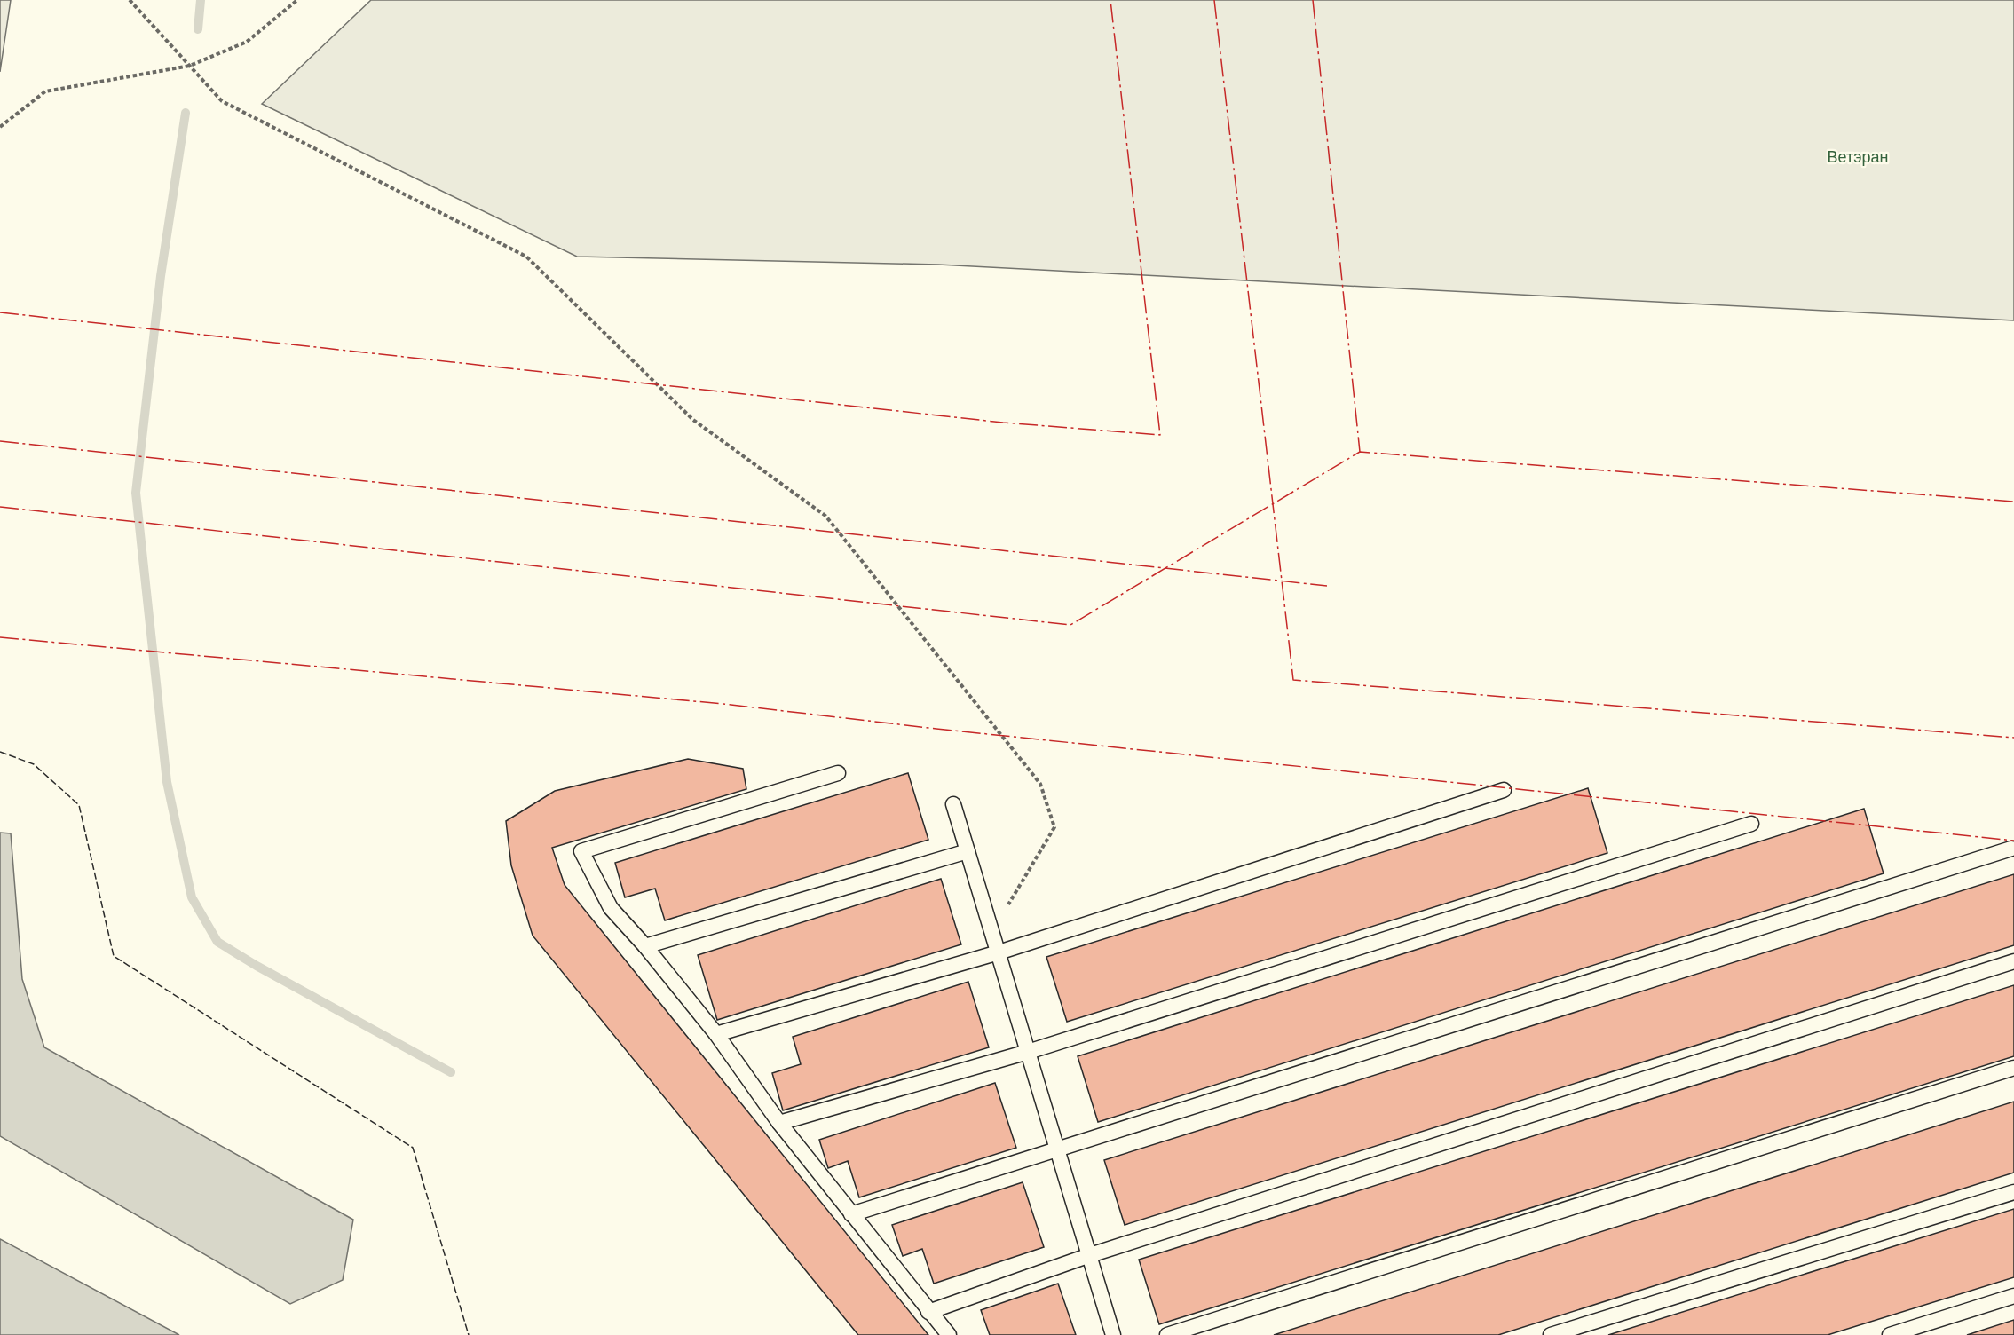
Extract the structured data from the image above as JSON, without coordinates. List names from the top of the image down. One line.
{"parks":["Ветэран"]}
